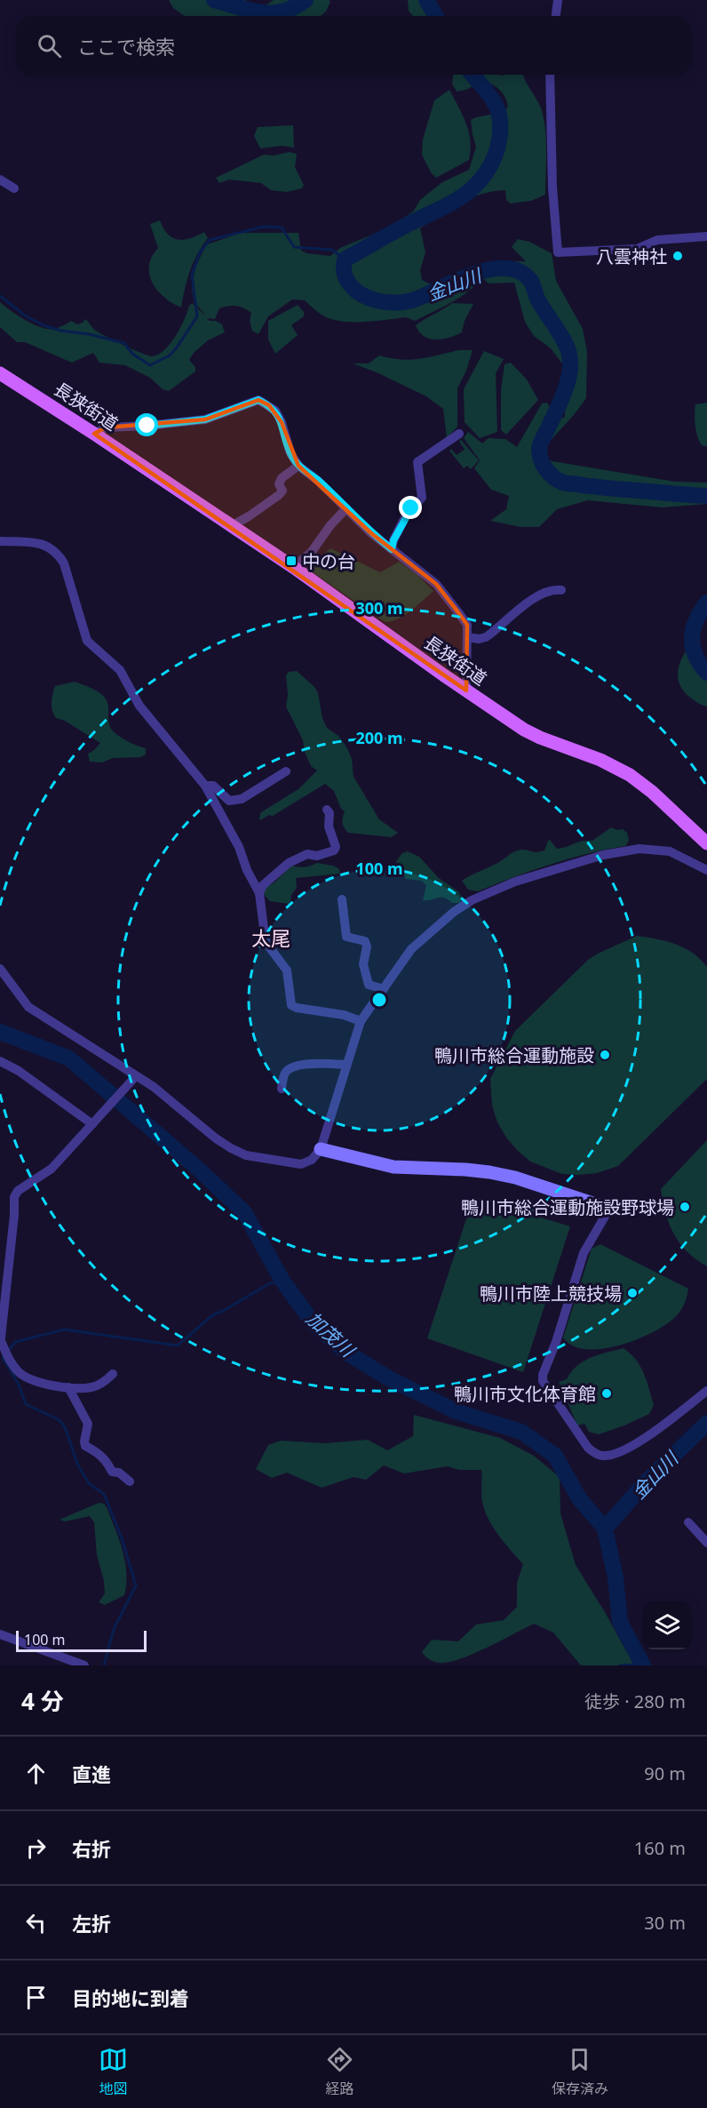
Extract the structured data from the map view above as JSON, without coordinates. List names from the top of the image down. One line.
{"streets":{"main road":["長狭街道"]},"districts":["太尾"],"water":["金山川","加茂川"],"places":{"other":["八雲神社","鴨川市総合運動施設","鴨川市総合運動施設野球場","鴨川市陸上競技場","鴨川市文化体育館"],"transit":["中の台"]},"scale_bar":"100 m","page":{"search":"ここで検索","scale":"100 m","heading":["4 分","徒歩 · 280 m"],"list":[["直進","90 m"],["右折","160 m"],["左折","30 m"],"目的地に到着"],"nav":["地図","経路","保存済み"]},"rings":["300 m","200 m","100 m"]}
